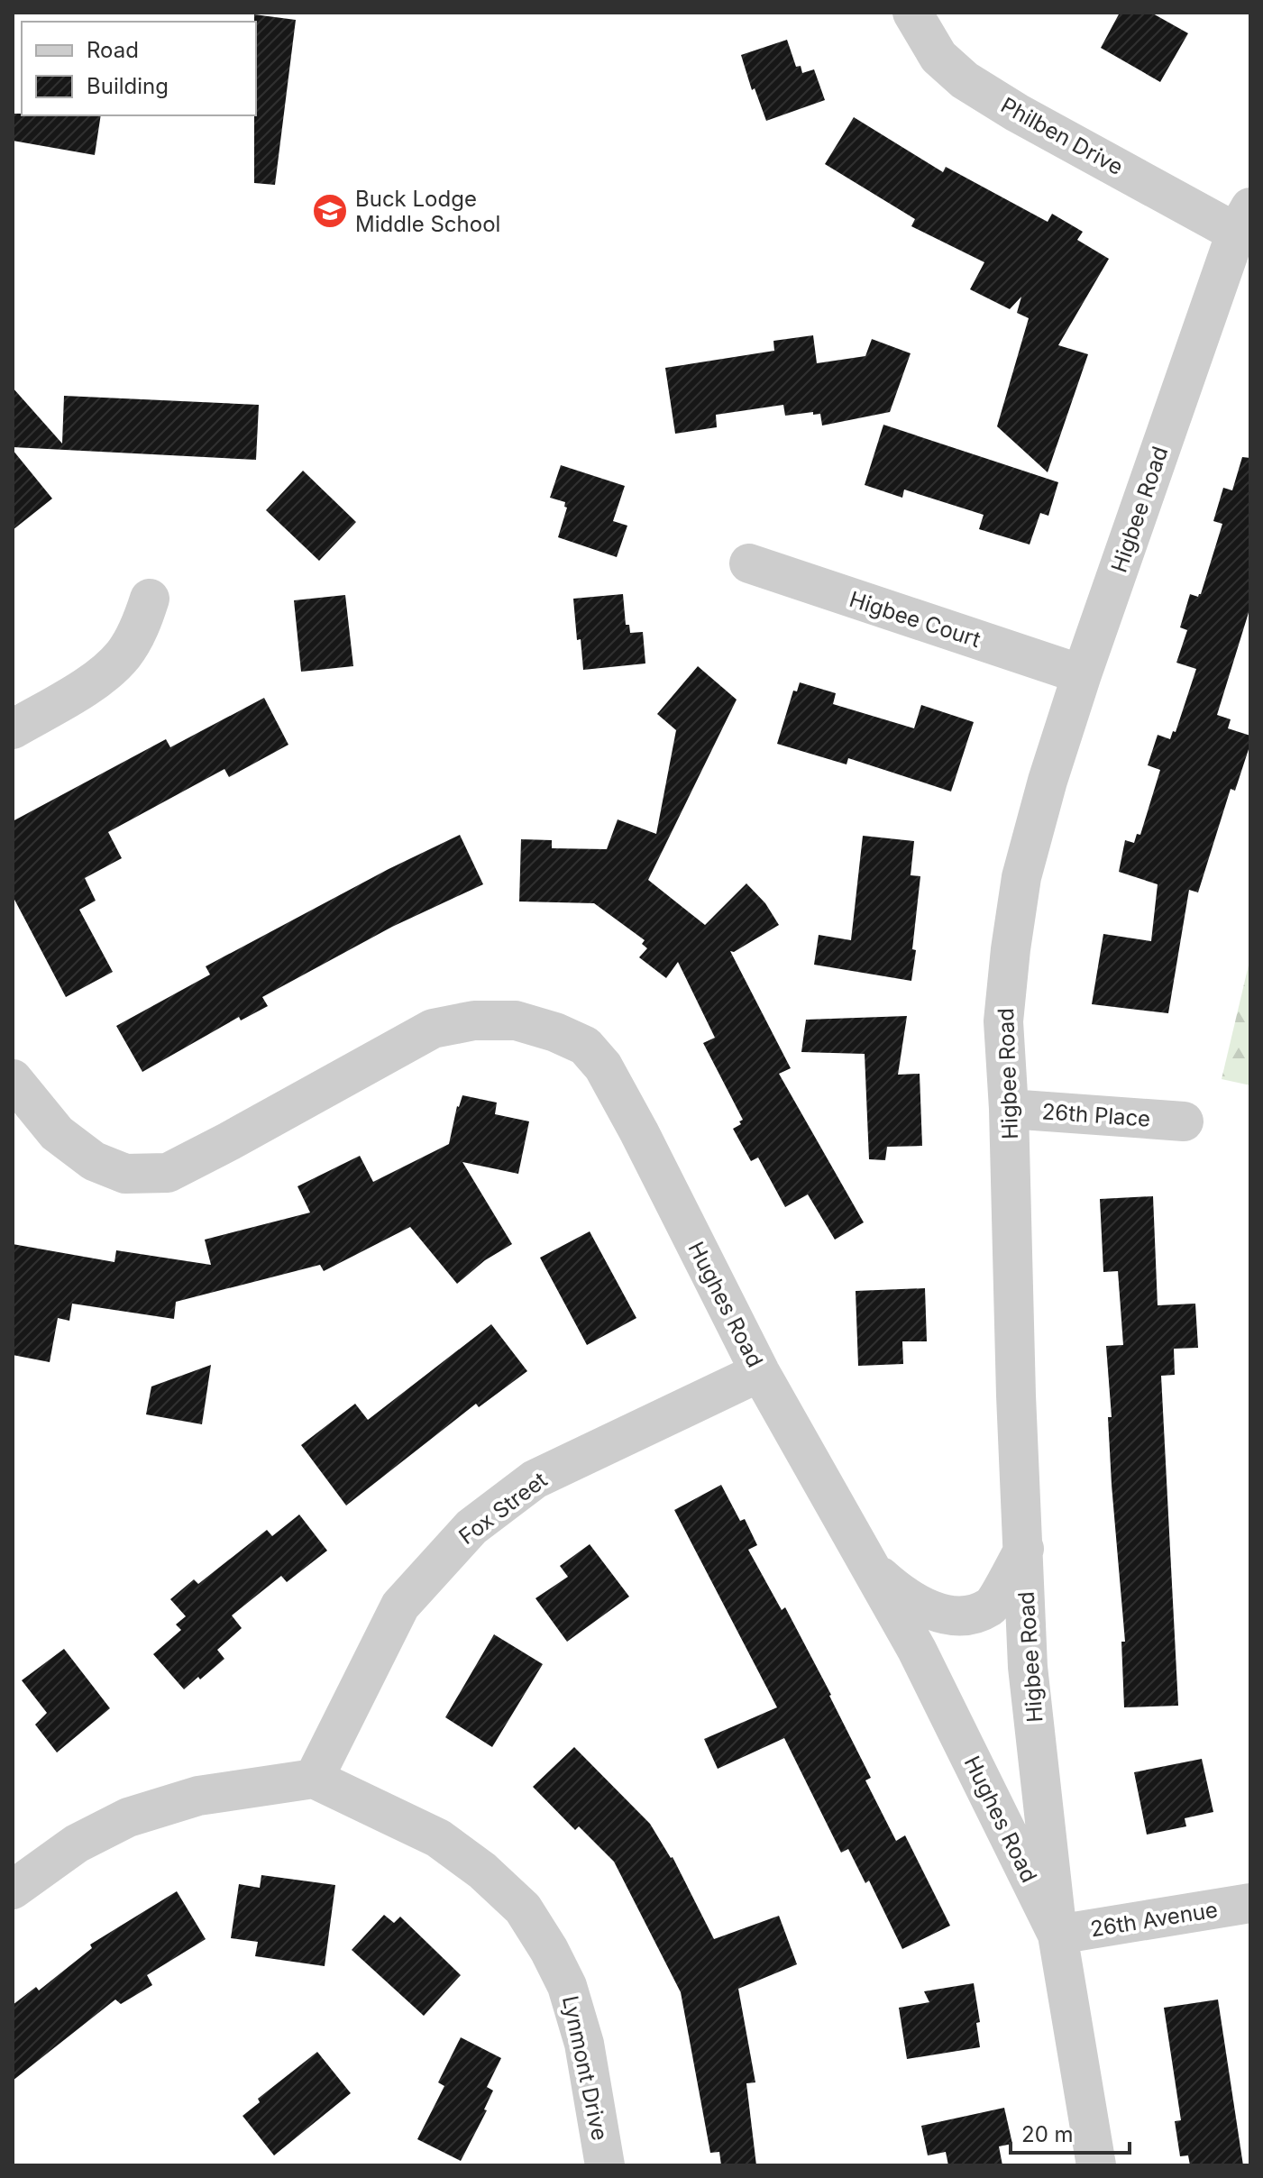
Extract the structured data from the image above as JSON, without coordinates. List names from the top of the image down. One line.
{"streets":{"street":["Philben Drive","Higbee Road","Higbee Court","26th Place","Hughes Road","Fox Street","26th Avenue","Lynmont Drive"]},"crossings":[["Philben Drive","Higbee Road"],["Higbee Road","Higbee Court"],["Higbee Road","26th Place"],["Higbee Road","Hughes Road"],["Higbee Road","26th Avenue"],["Hughes Road","Fox Street"],["Hughes Road","26th Avenue"],["Fox Street","Lynmont Drive"]],"places":{"school or university":["Buck Lodge Middle School"]},"legend":["Road","Building"],"scale_bar":"20 m"}
